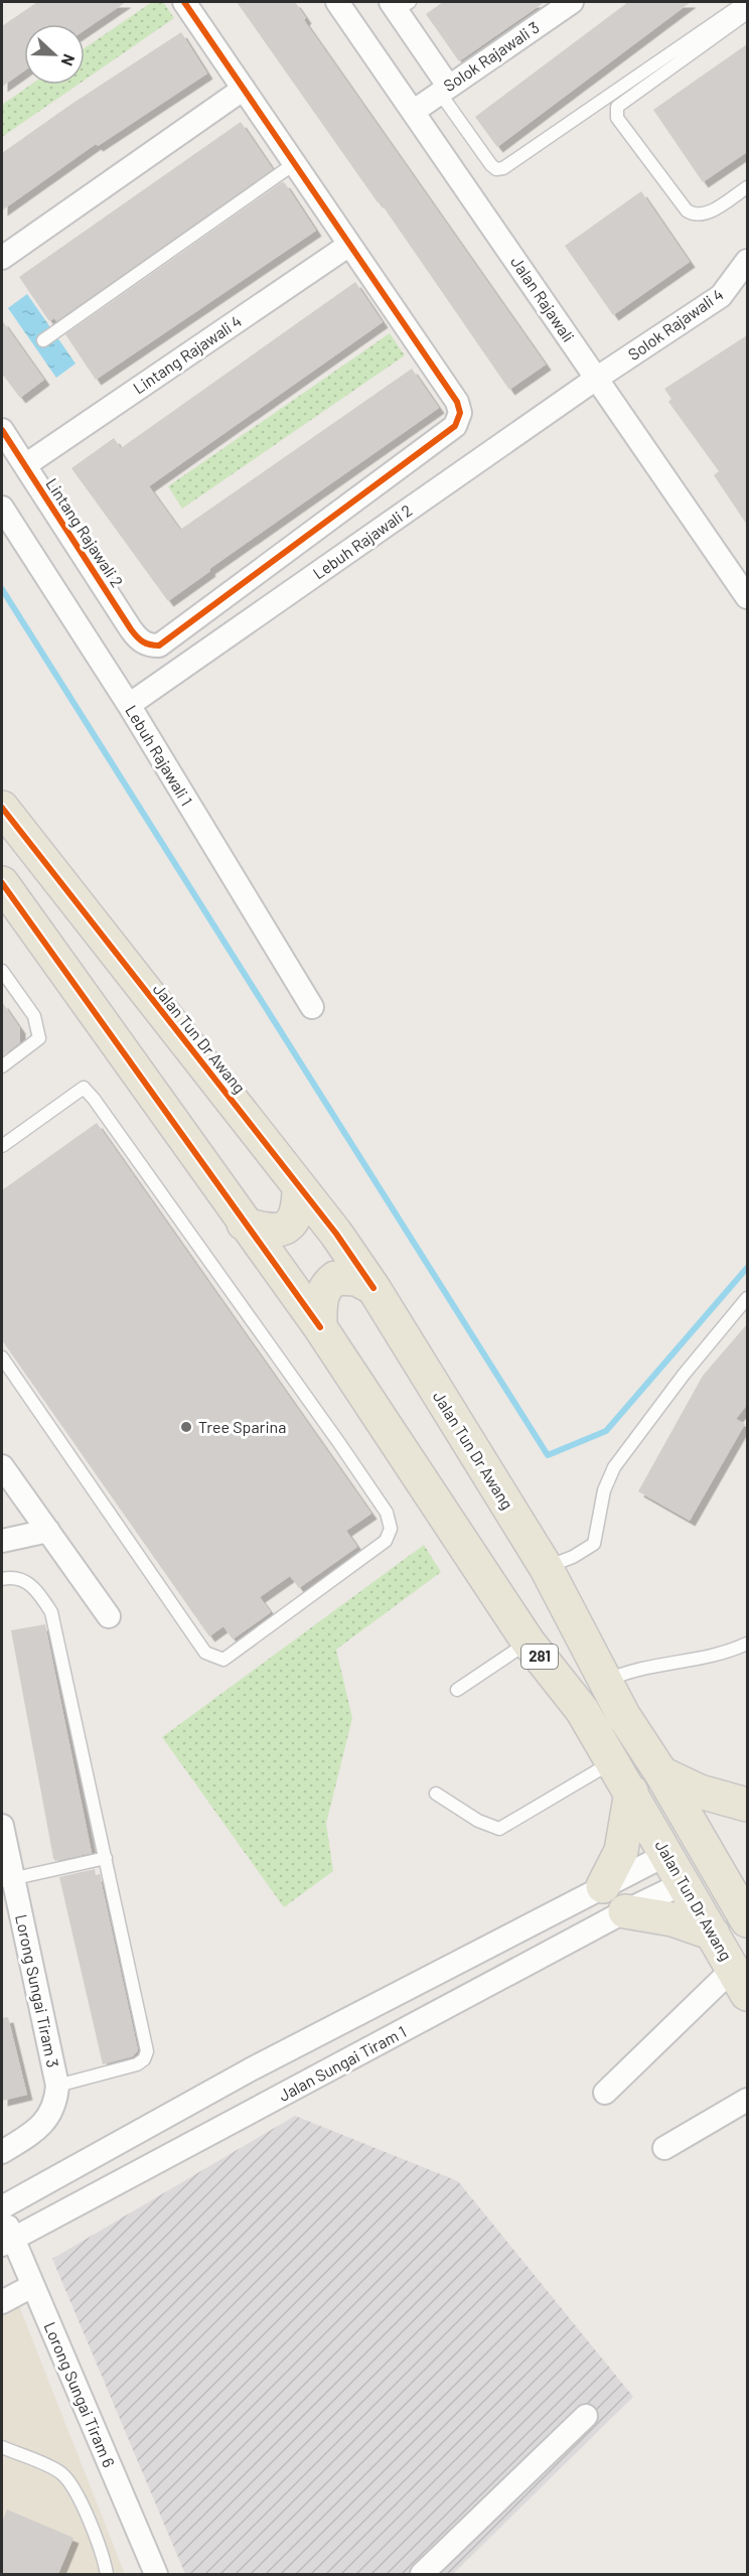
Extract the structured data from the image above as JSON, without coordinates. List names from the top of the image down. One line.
{"streets":{"main road":["Jalan Tun Dr Awang","281"],"street":["Solok Rajawali 3","Jalan Rajawali","Solok Rajawali 4","Lintang Rajawali 4","Lintang Rajawali 2","Lebuh Rajawali 2","Lebuh Rajawali 1","Lorong Sungai Tiram 3","Jalan Sungai Tiram 1","Lorong Sungai Tiram 6"]},"crossings":[["Solok Rajawali 3","Jalan Rajawali"],["Jalan Rajawali","Solok Rajawali 4"],["Jalan Rajawali","Lebuh Rajawali 2"],["Solok Rajawali 4","Lebuh Rajawali 2"],["Lintang Rajawali 4","Lintang Rajawali 2"],["Lebuh Rajawali 2","Lebuh Rajawali 1"],["Jalan Tun Dr Awang","Jalan Sungai Tiram 1"],["Jalan Sungai Tiram 1","Lorong Sungai Tiram 6"]],"places":["Tree Sparina"],"north":"right"}
